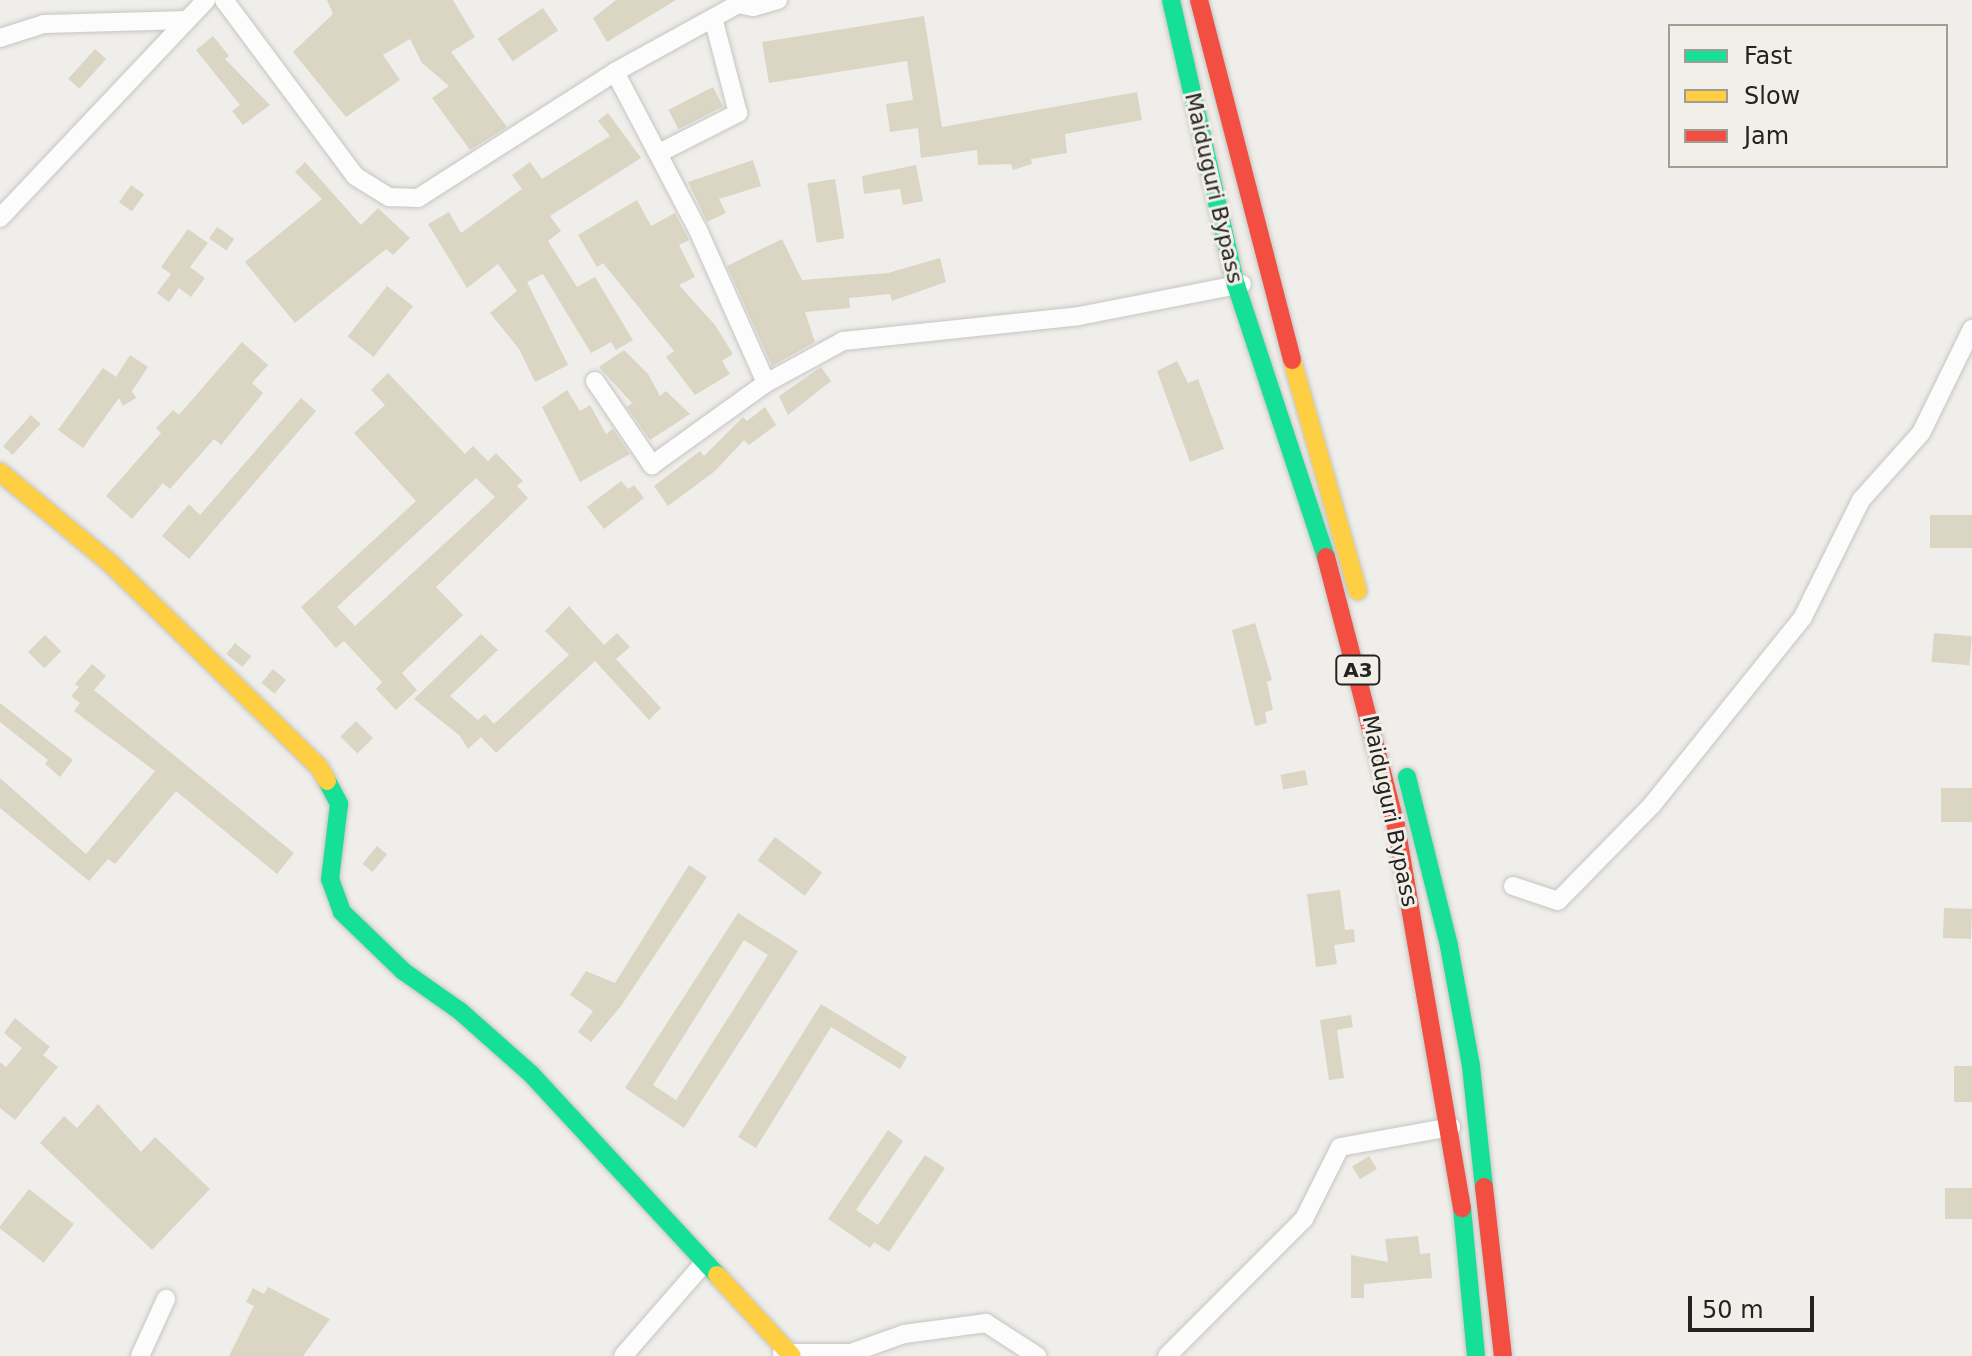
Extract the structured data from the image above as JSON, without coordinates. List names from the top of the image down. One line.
{"streets":{"main road":["Maiduguri Bypass","A3"]},"legend":["Fast","Slow","Jam"],"scale_bar":"50 m"}
